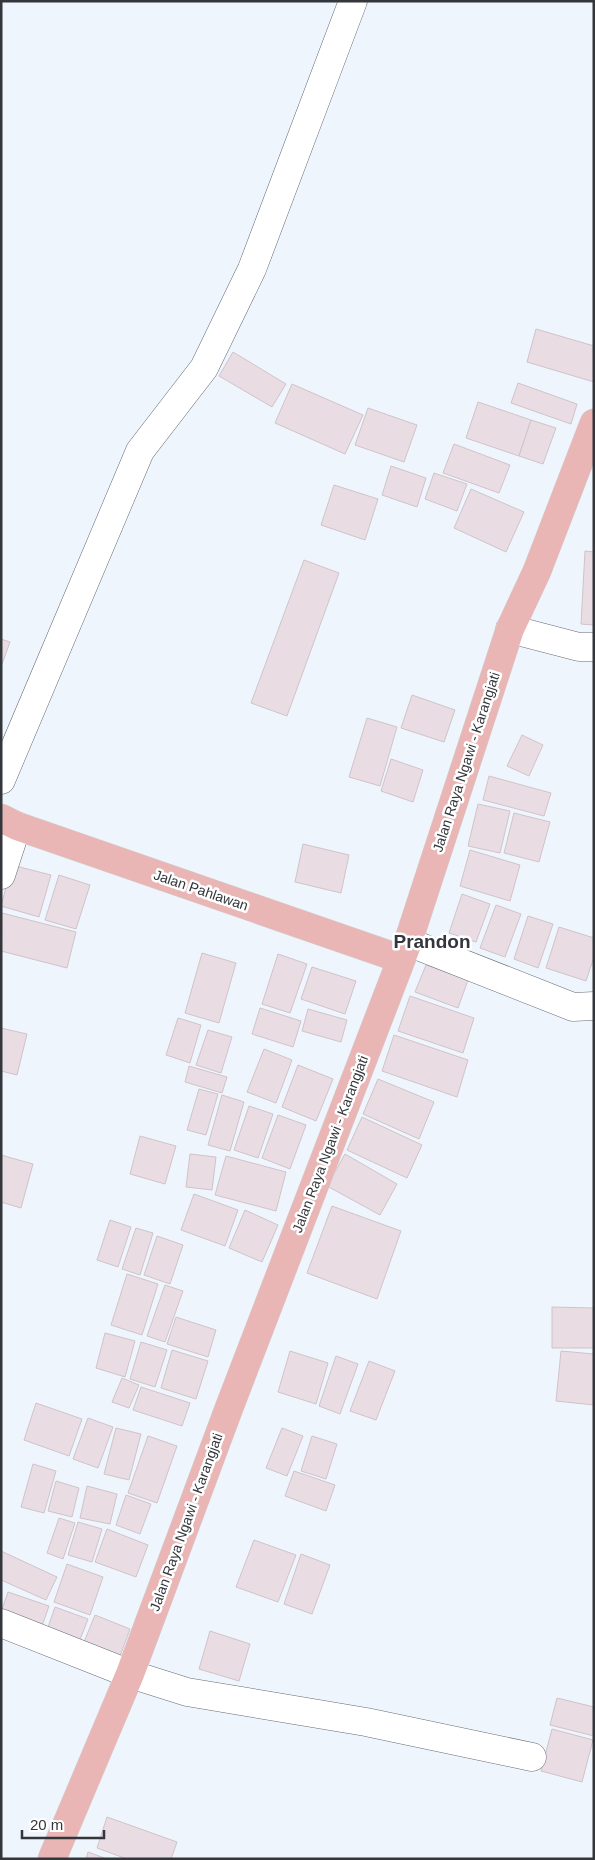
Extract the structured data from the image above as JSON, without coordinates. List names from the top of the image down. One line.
{"streets":{"main road":["Jalan Raya Ngawi - Karangjati","Jalan Pahlawan"]},"crossings":[["Jalan Raya Ngawi - Karangjati","Jalan Pahlawan"]],"districts":["Prandon"],"scale_bar":"20 m"}
